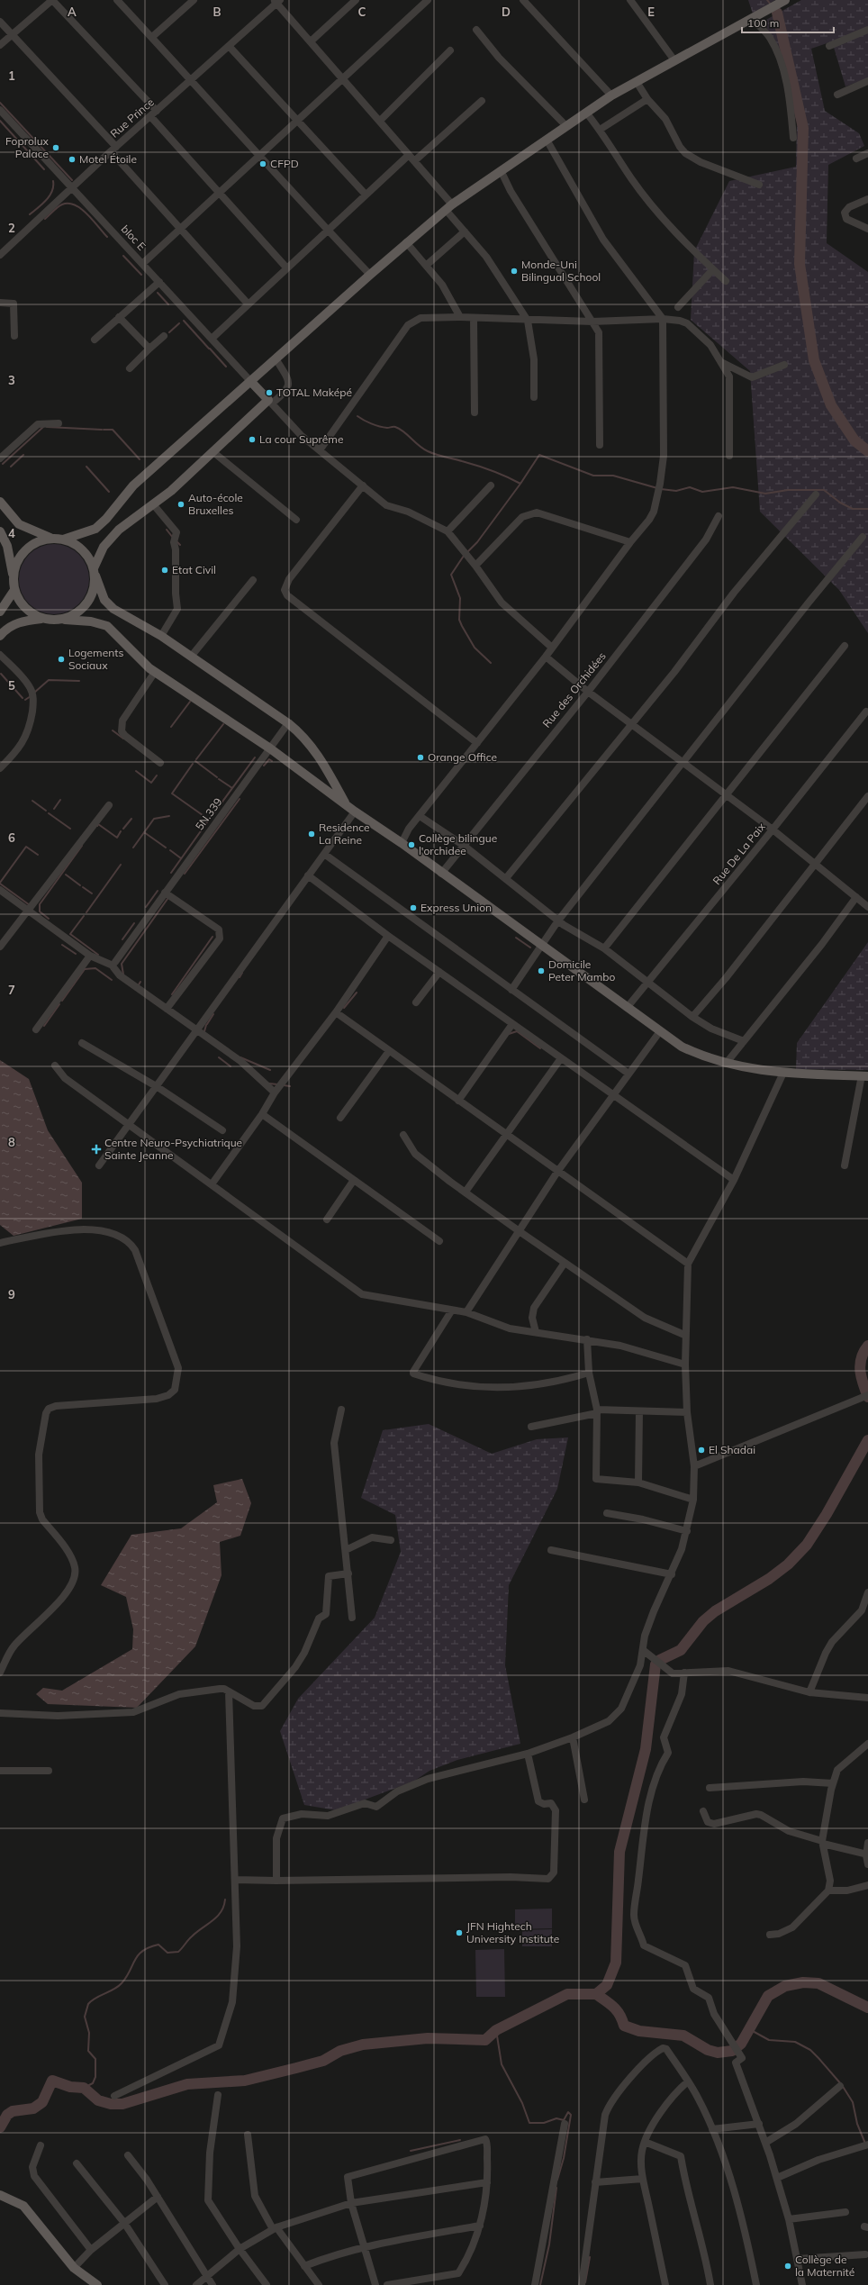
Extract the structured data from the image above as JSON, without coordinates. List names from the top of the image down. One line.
{"streets":{"street":["Rue Prince","bloc E","Rue des Orchidées","5N.339","Rue De La Paix"]},"crossings":[["Rue Prince","bloc E"]],"places":{"other":["Foprolux Palace","Motel Étoile","CFPD","Monde-Uni Bilingual School","TOTAL Maképé","La cour Suprême","Auto-école Bruxelles","Etat Civil","Logements Sociaux","Orange Office","Residence La Reine","Collège bilingue l'orchidee","Express Union","Domicile Peter Mambo","El Shadai","JFN Hightech University Institute","Collège de la Maternité"],"health":["Centre Neuro-Psychiatrique Sainte Jeanne"]},"scale_bar":"100 m","grid":{"columns":["A","B","C","D","E"],"rows":["1","2","3","4","5","6","7","8","9"]}}
